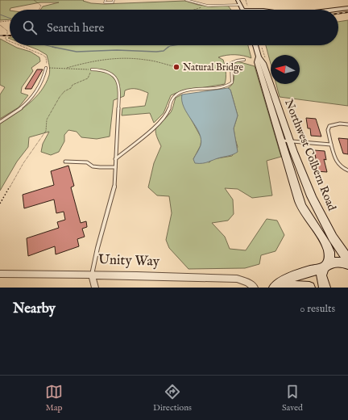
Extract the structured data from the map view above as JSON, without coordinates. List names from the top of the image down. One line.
{"streets":{"main road":["Northwest Colbern Road"],"street":["Unity Way"]},"places":["Natural Bridge"],"north":"left","page":{"search":"Search here","heading":["Nearby","0 results"],"nav":["Map","Directions","Saved"]}}
